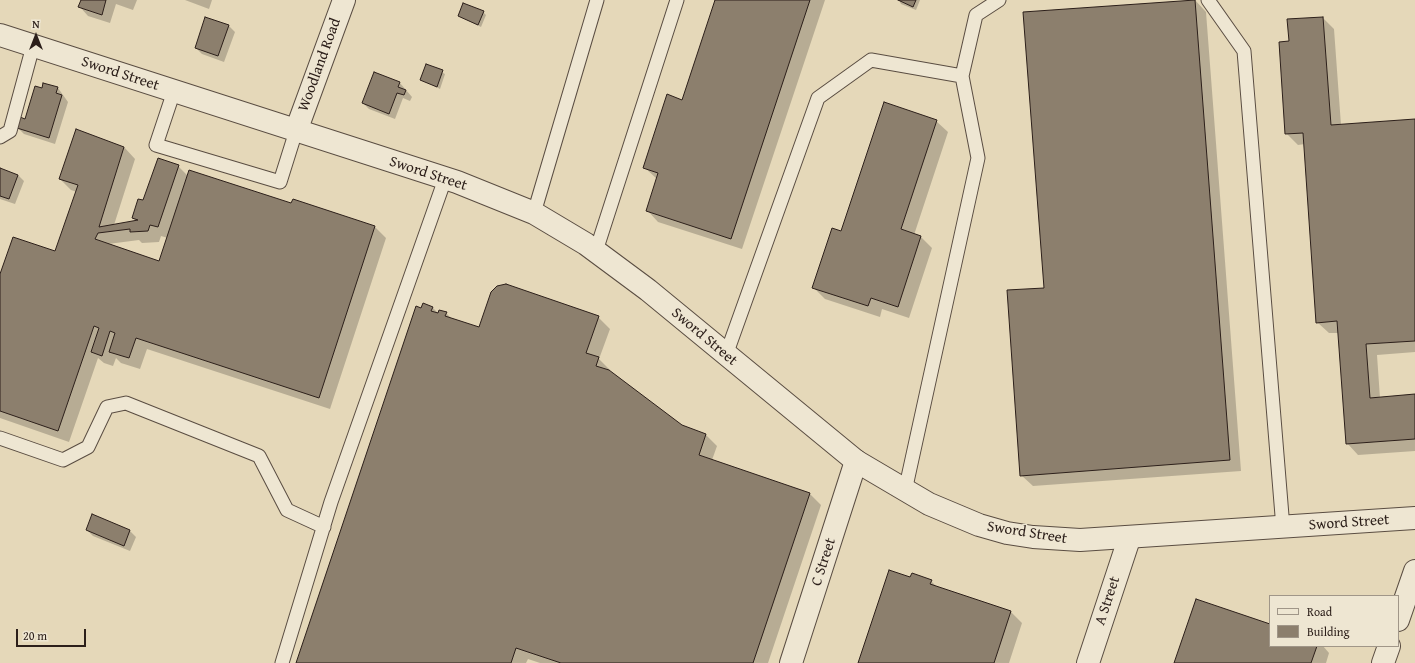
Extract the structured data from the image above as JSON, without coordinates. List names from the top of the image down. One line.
{"streets":{"street":["Woodland Road","Sword Street","C Street","A Street"]},"crossings":[["Woodland Road","Sword Street"],["Sword Street","C Street"],["Sword Street","A Street"]],"legend":["Road","Building"],"scale_bar":"20 m","north":"top"}
